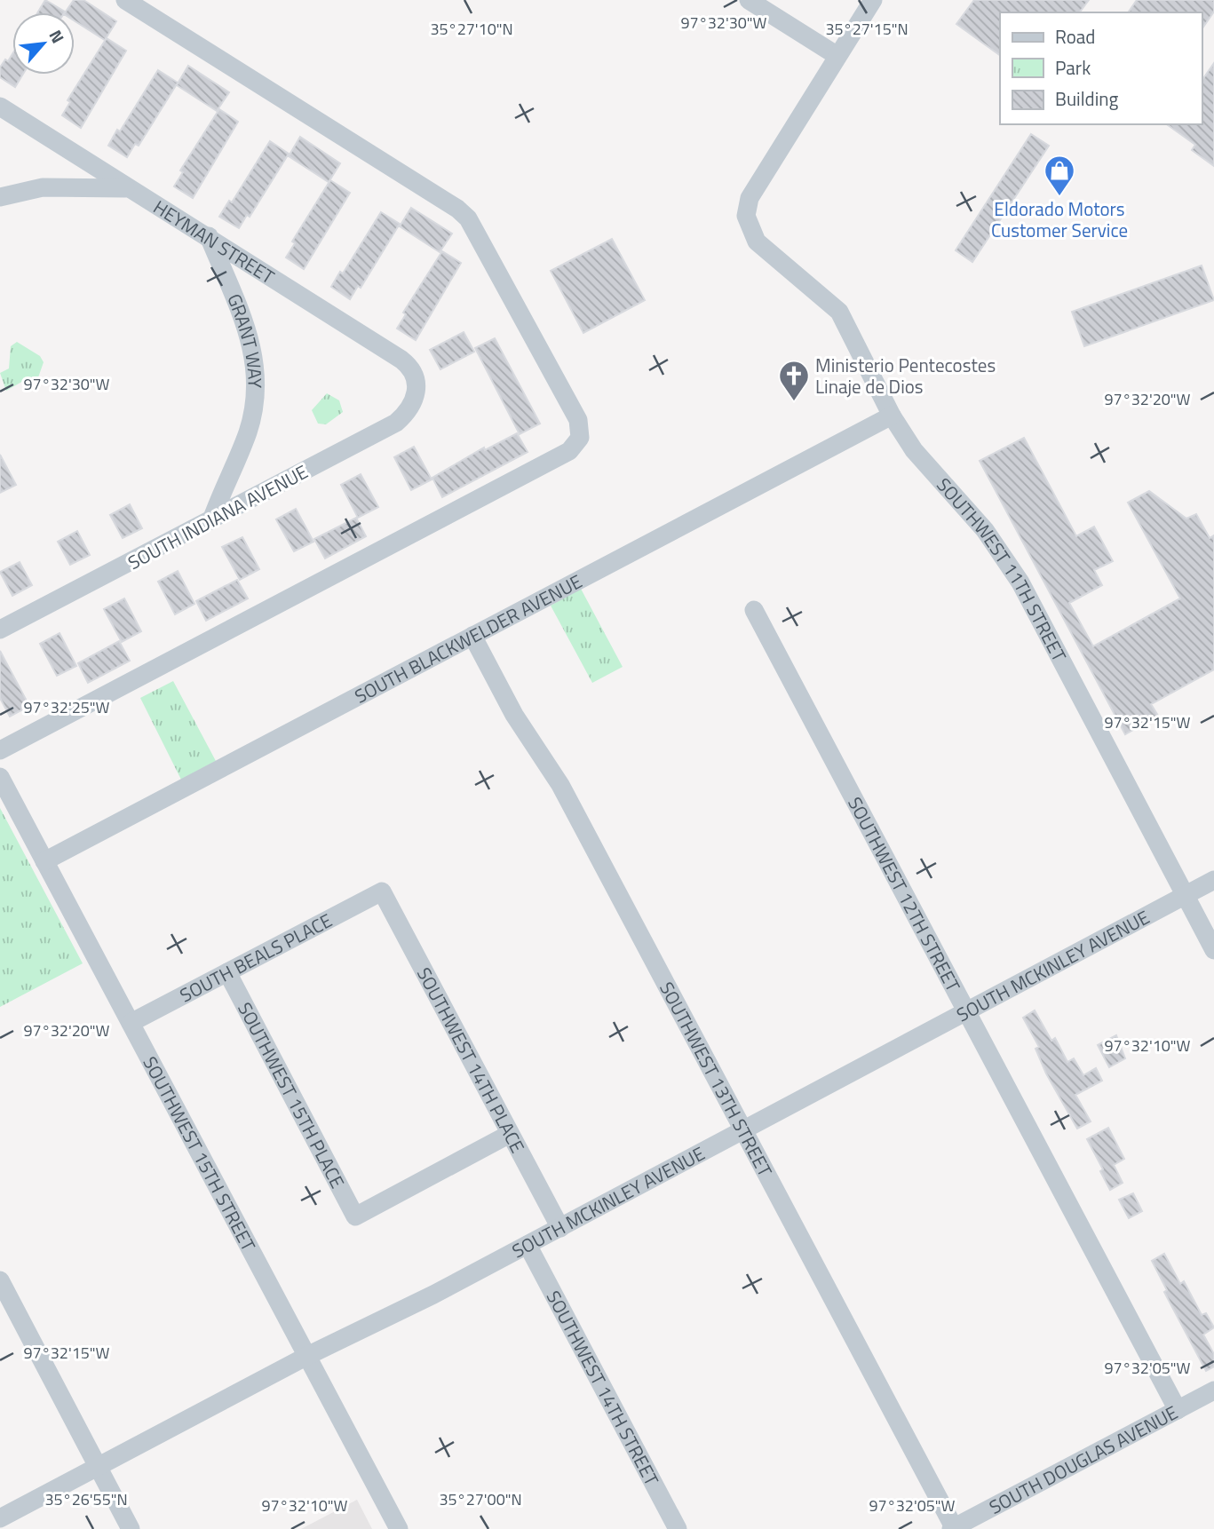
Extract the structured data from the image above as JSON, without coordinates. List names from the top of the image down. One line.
{"streets":{"street":["HEYMAN STREET","GRANT WAY","SOUTH INDIANA AVENUE","SOUTHWEST 11TH STREET","SOUTH BLACKWELDER AVENUE","SOUTHWEST 12TH STREET","SOUTH BEALS PLACE","SOUTH MCKINLEY AVENUE","SOUTHWEST 14TH PLACE","SOUTHWEST 13TH STREET","SOUTHWEST 15TH PLACE","SOUTHWEST 15TH STREET","SOUTHWEST 14TH STREET","SOUTH DOUGLAS AVENUE"]},"crossings":[["HEYMAN STREET","GRANT WAY"],["HEYMAN STREET","SOUTH INDIANA AVENUE"],["GRANT WAY","SOUTH INDIANA AVENUE"],["SOUTHWEST 11TH STREET","SOUTH BLACKWELDER AVENUE"],["SOUTHWEST 11TH STREET","SOUTH MCKINLEY AVENUE"],["SOUTH BLACKWELDER AVENUE","SOUTHWEST 13TH STREET"],["SOUTH BLACKWELDER AVENUE","SOUTHWEST 15TH STREET"],["SOUTHWEST 12TH STREET","SOUTH MCKINLEY AVENUE"],["SOUTHWEST 12TH STREET","SOUTH DOUGLAS AVENUE"],["SOUTH BEALS PLACE","SOUTHWEST 14TH PLACE"],["SOUTH BEALS PLACE","SOUTHWEST 15TH PLACE"],["SOUTH BEALS PLACE","SOUTHWEST 15TH STREET"],["SOUTH MCKINLEY AVENUE","SOUTHWEST 14TH PLACE"],["SOUTH MCKINLEY AVENUE","SOUTHWEST 13TH STREET"],["SOUTH MCKINLEY AVENUE","SOUTHWEST 15TH STREET"],["SOUTH MCKINLEY AVENUE","SOUTHWEST 14TH STREET"],["SOUTHWEST 14TH PLACE","SOUTHWEST 15TH PLACE"],["SOUTHWEST 13TH STREET","SOUTH DOUGLAS AVENUE"]],"places":{"shop":["Eldorado Motors Customer Service"],"church":["Ministerio Pentecostes Linaje de Dios"]},"legend":["Road","Park","Building"],"north":"top right","coordinates":["97°32'30\"W","35°27'10\"N","35°27'15\"N","97°32'20\"W","97°32'25\"W","97°32'15\"W","97°32'10\"W","97°32'05\"W","35°26'55\"N","35°27'00\"N"]}
